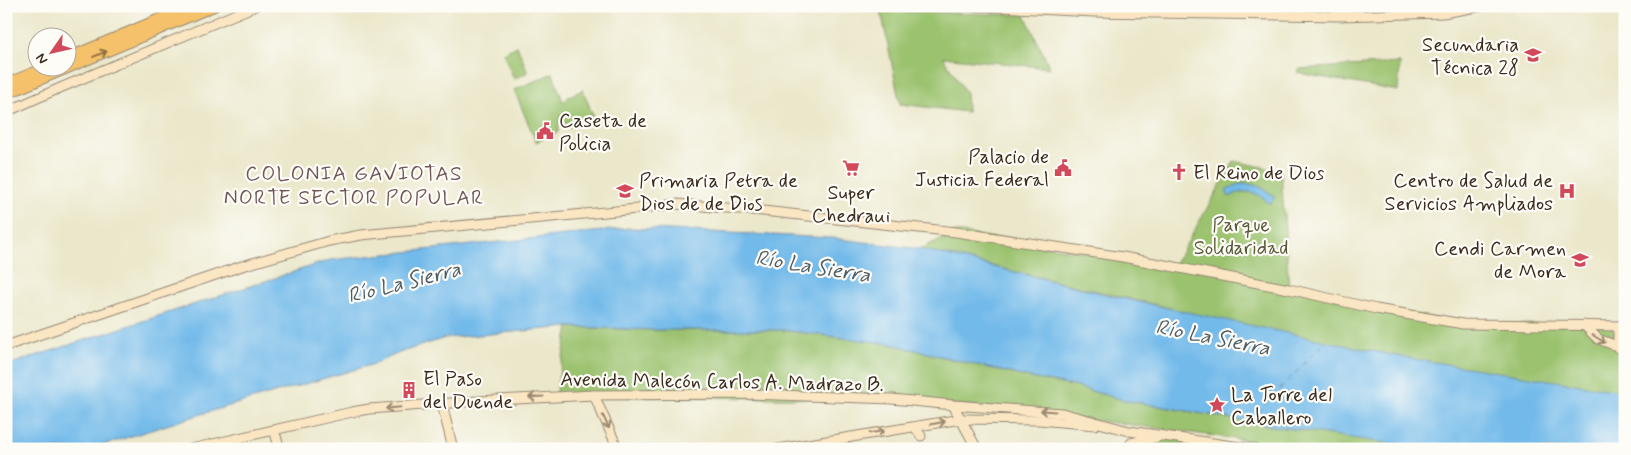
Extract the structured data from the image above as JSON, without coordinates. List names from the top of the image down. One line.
{"streets":{"main road":["Avenida Malecón Carlos A. Madrazo B."]},"districts":["COLONIA GAVIOTAS NORTE SECTOR POPULAR"],"water":["Río La Sierra"],"parks":["Parque Solidaridad"],"places":{"school or university":["Secundaria Técnica 28","Primaria Petra de Dios de de Dios","Cendi Carmen de Mora"],"public building":["Caseta de Policia","Palacio de Justicia Federal"],"supermarket":["Super Chedraui"],"church":["El Reino de Dios"],"hospital":["Centro de Salud de Servicios Ampliados"],"building":["El Paso del Duende"],"place":["La Torre del Caballero"]},"north":"bottom left"}
